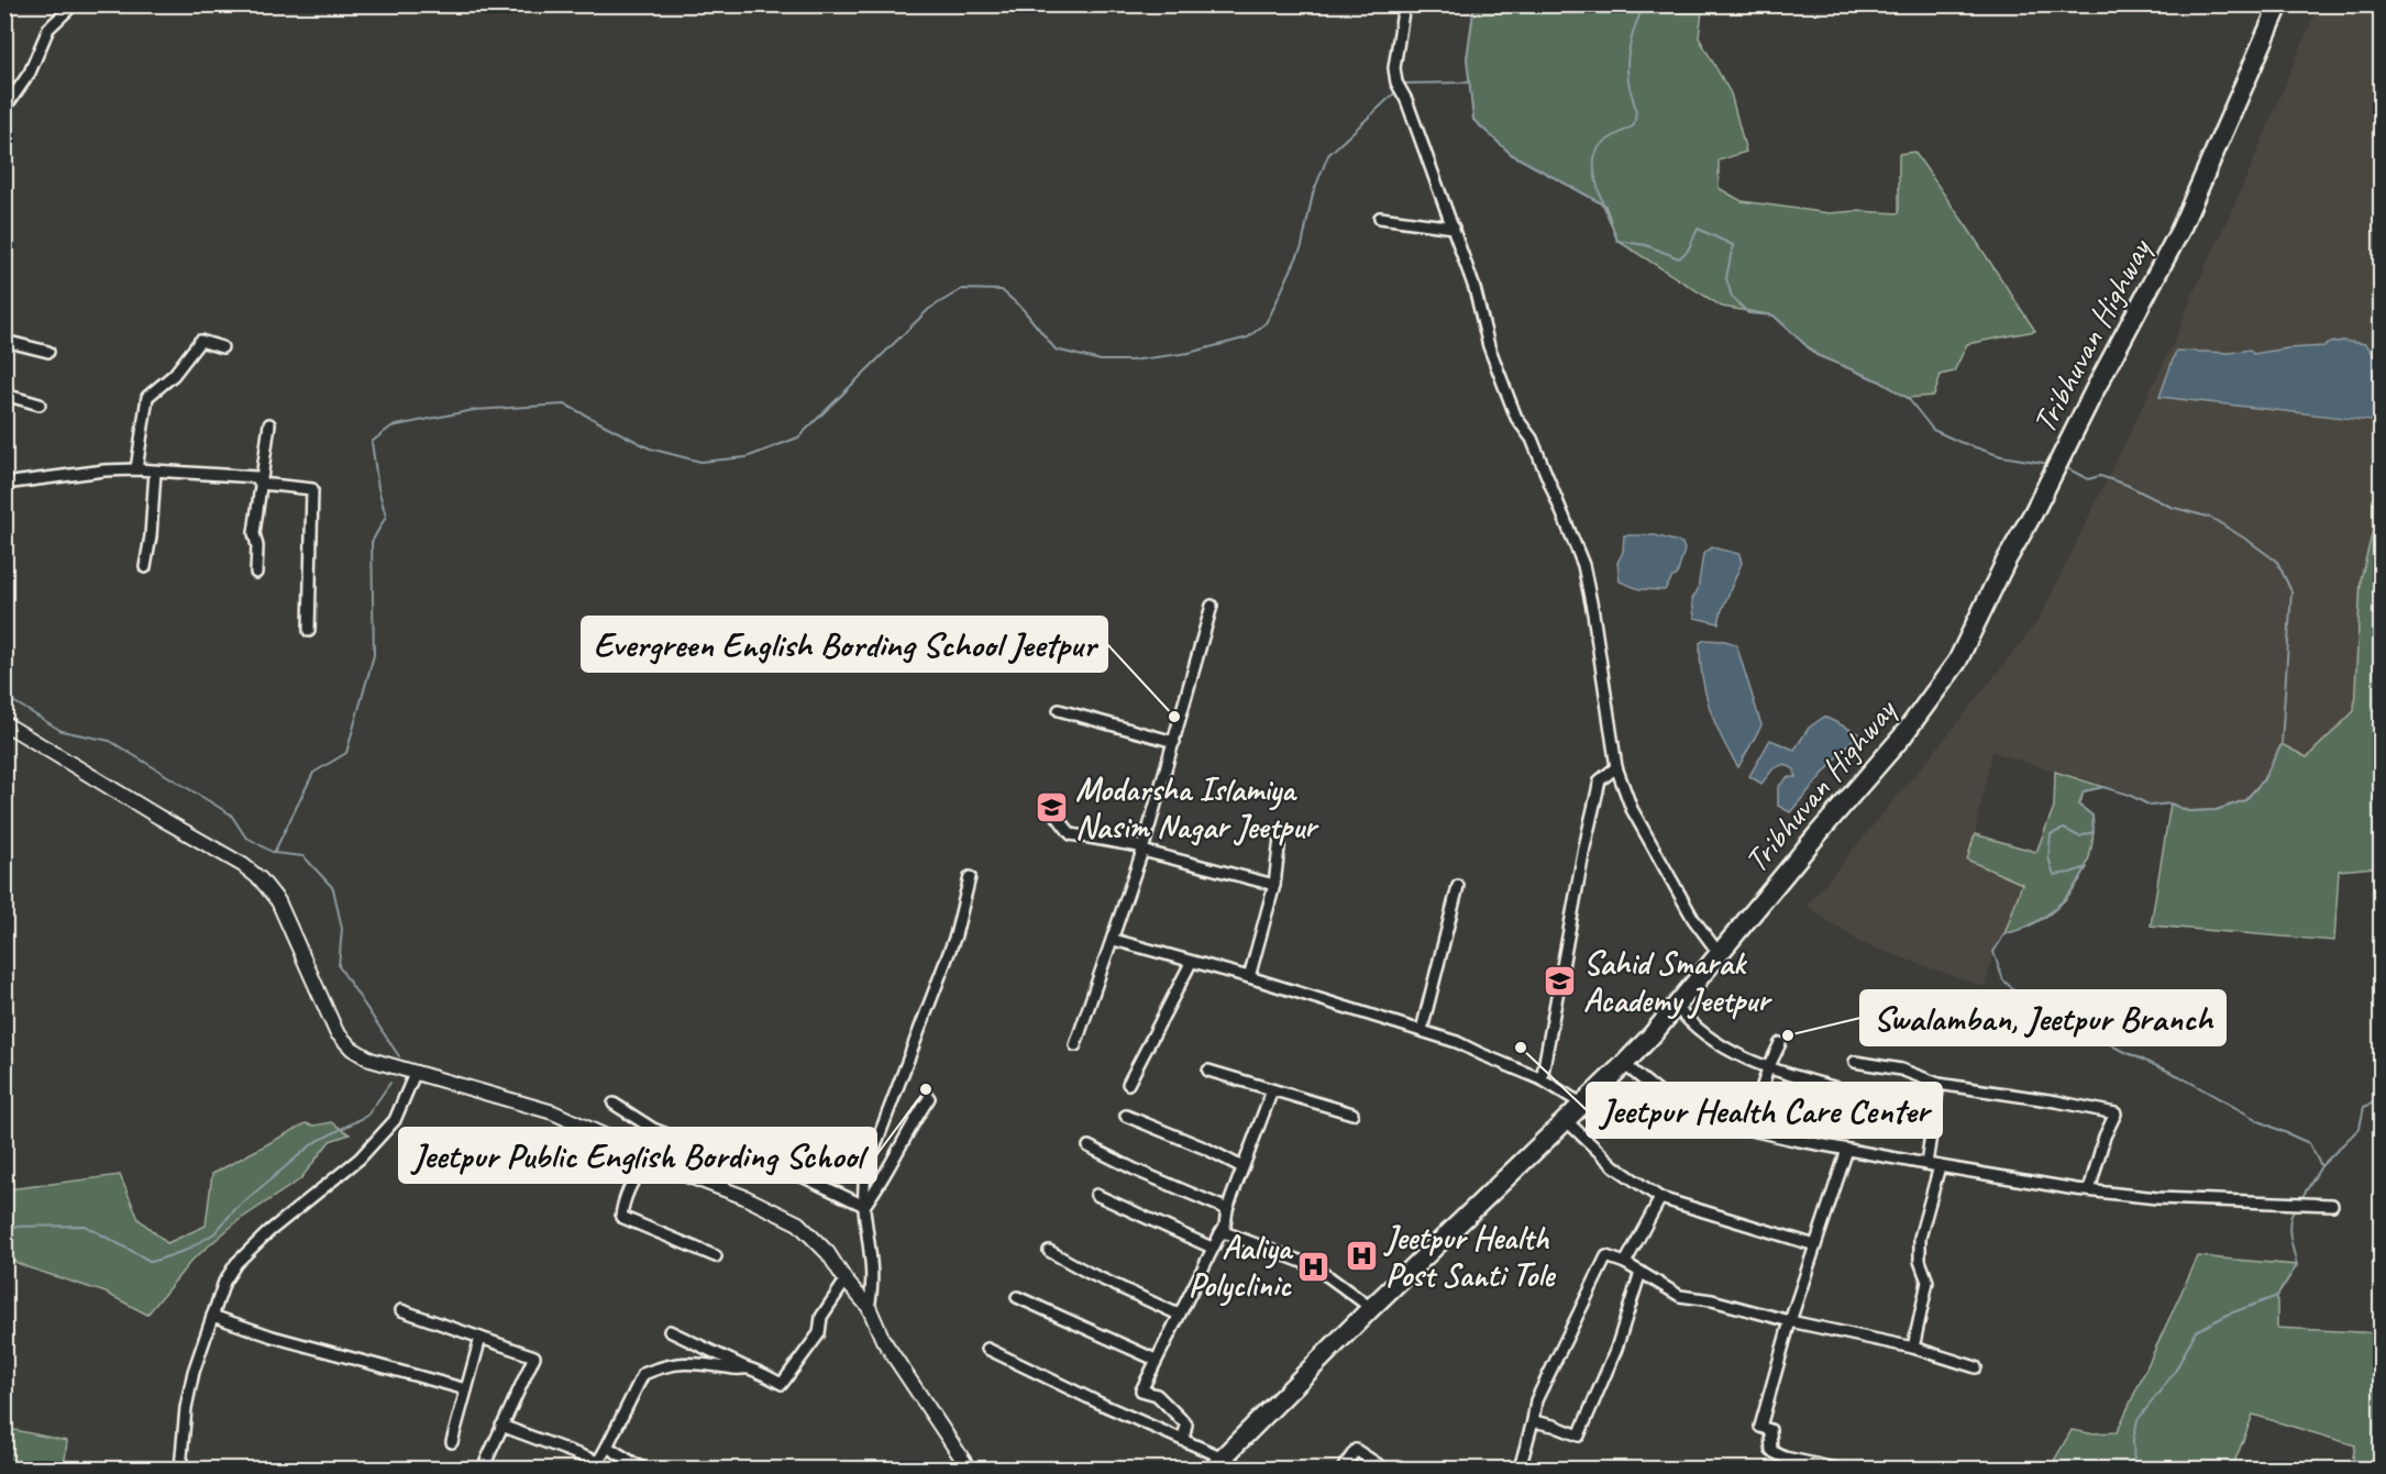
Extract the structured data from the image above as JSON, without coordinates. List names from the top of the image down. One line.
{"streets":{"highway":["Tribhuvan Highway"]},"places":{"other":["Evergreen English Bording School Jeetpur","Swalamban, Jeetpur Branch","Jeetpur Health Care Center","Jeetpur Public English Bording School"],"school or university":["Modarsha Islamiya Nasim Nagar Jeetpur","Sahid Smarak Academy Jeetpur"],"hospital":["Jeetpur Health Post Santi Tole","Aaliya Polyclinic"]}}
